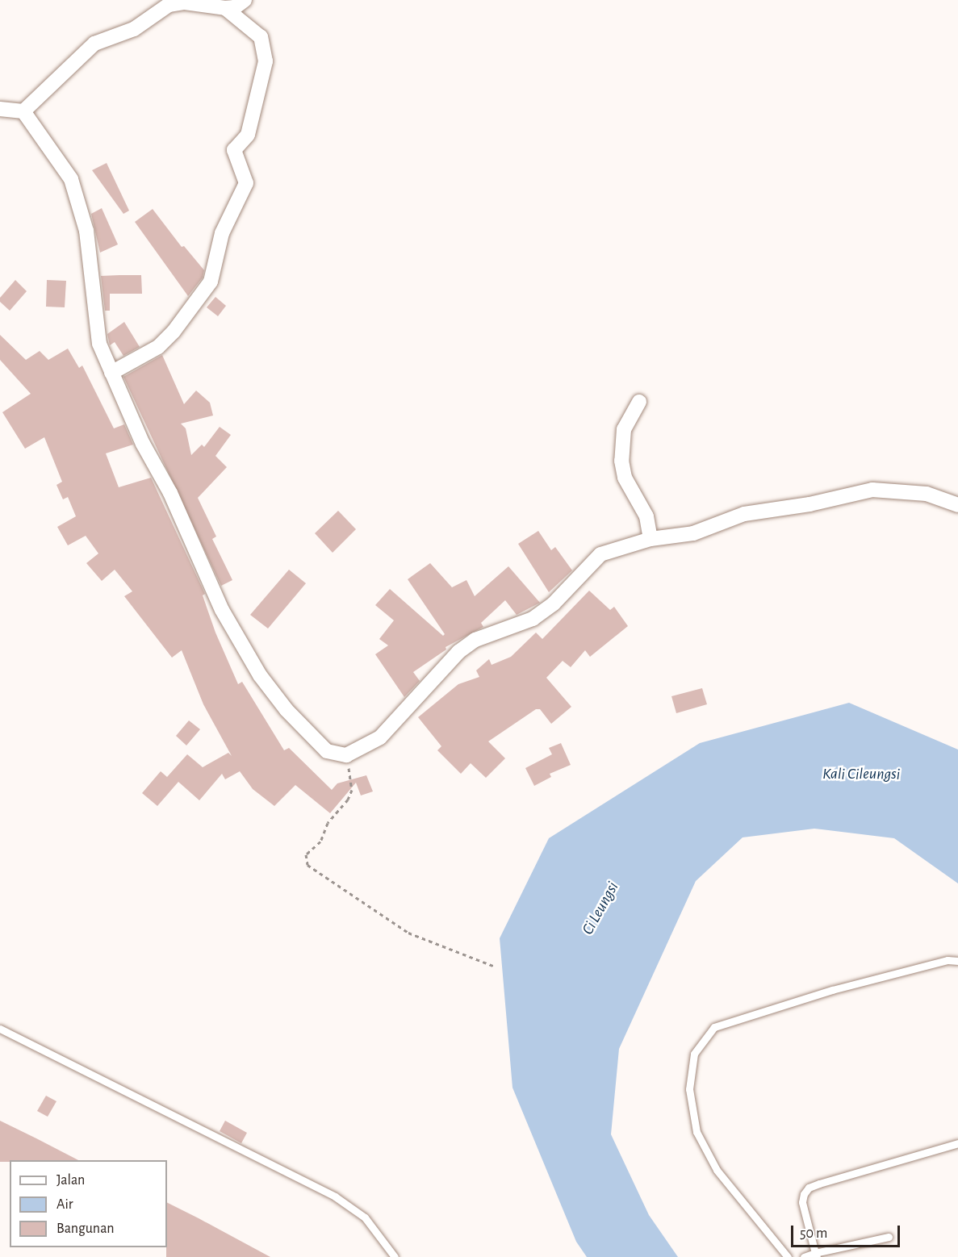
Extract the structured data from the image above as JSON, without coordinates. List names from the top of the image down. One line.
{"water":["Kali Cileungsi","Ci Leungsi"],"legend":["Jalan","Air","Bangunan"],"scale_bar":"50 m"}
